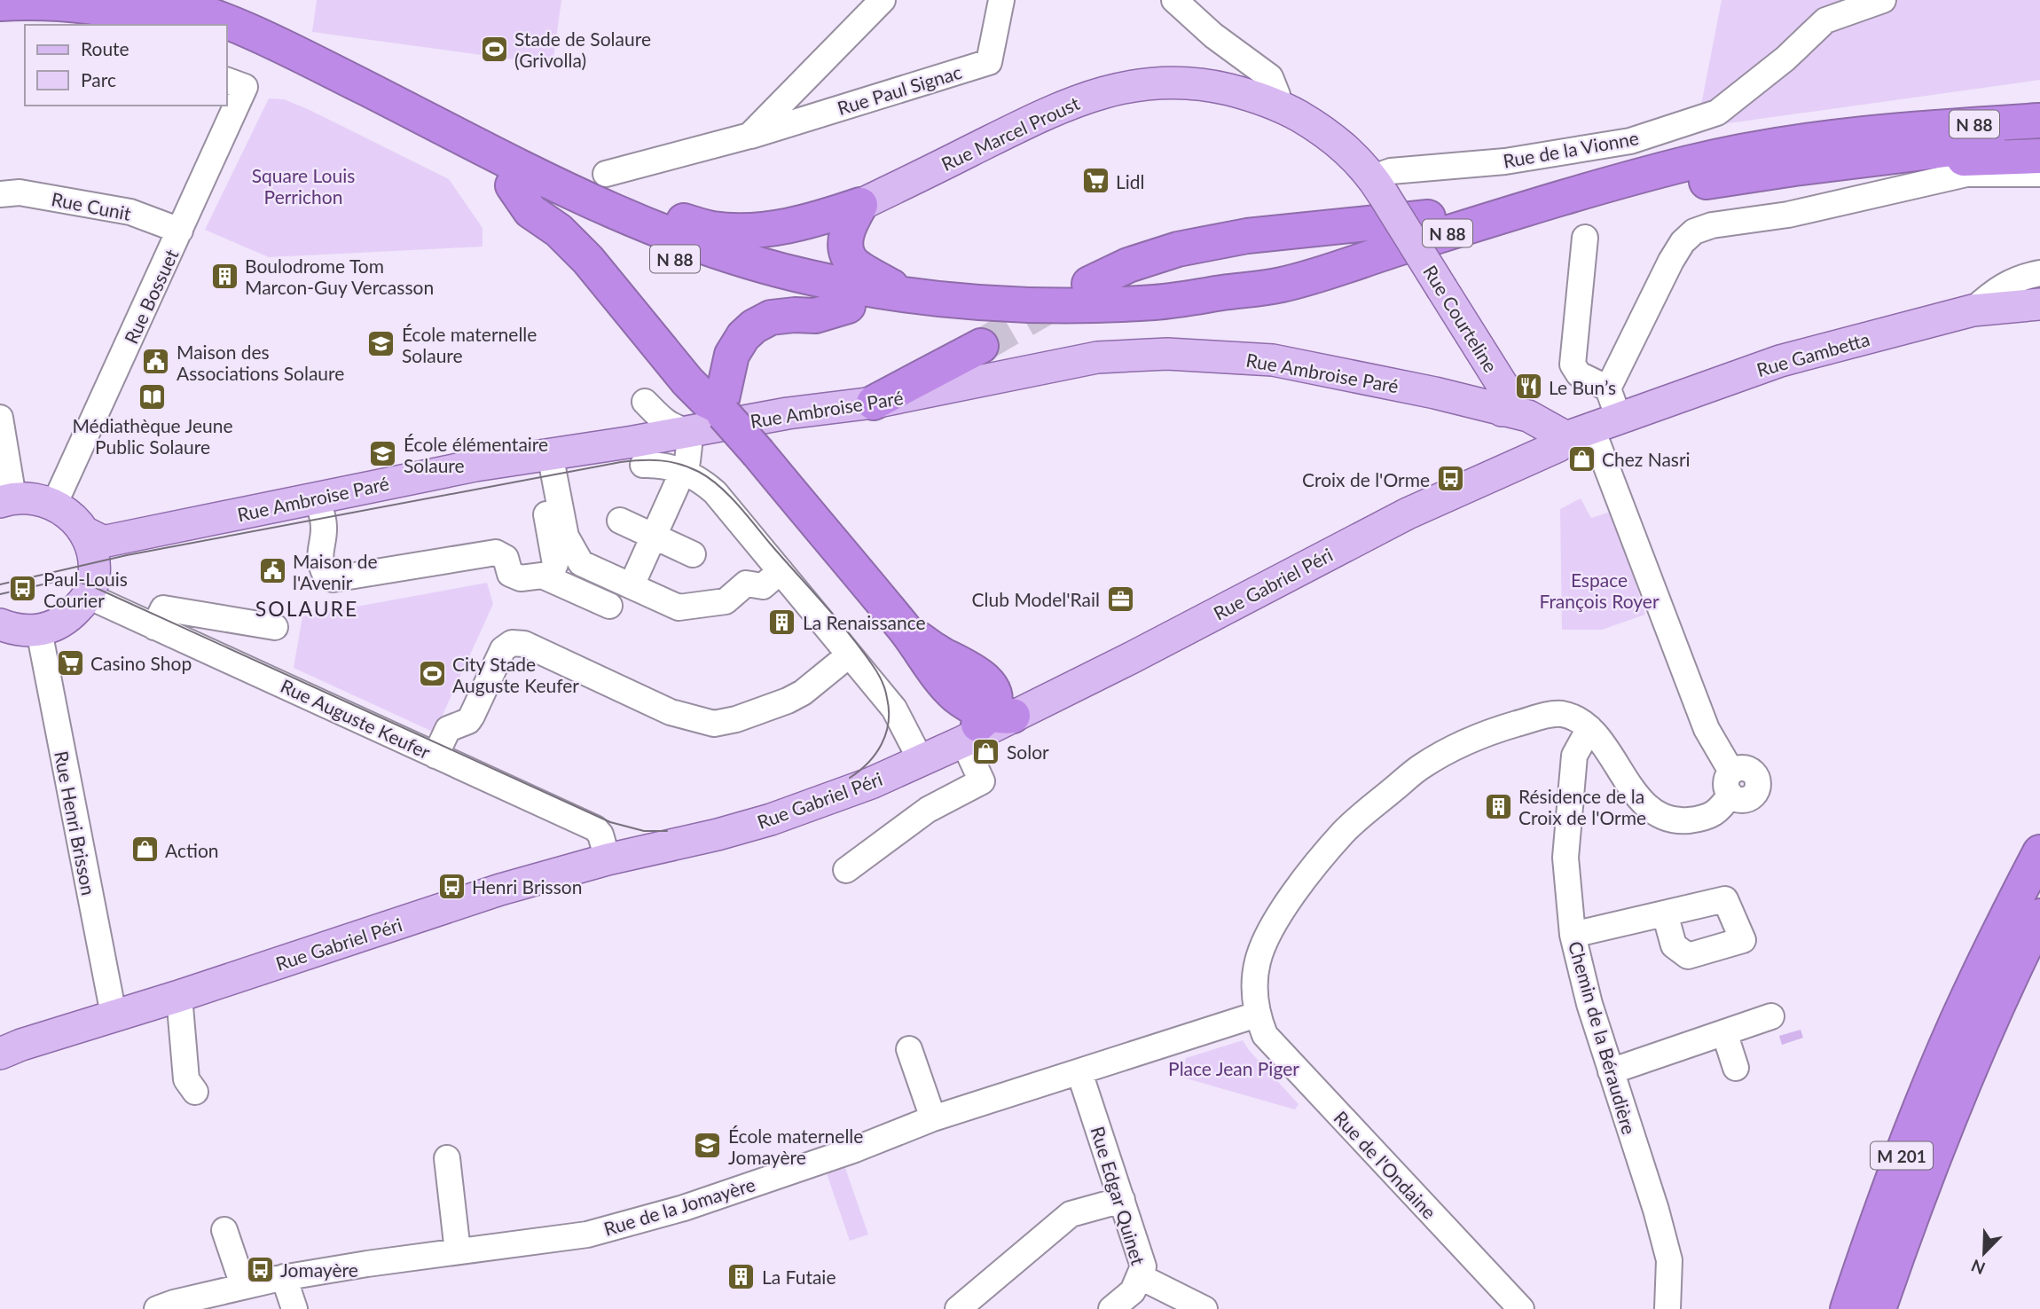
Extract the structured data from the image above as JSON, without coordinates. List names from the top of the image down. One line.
{"streets":{"highway":["N 88","M 201"],"main road":["Rue Marcel Proust","Rue Courteline","Rue Gambetta","Rue Ambroise Paré","Rue Gabriel Péri"],"street":["Rue Paul Signac","Rue de la Vionne","Rue Cunit","Rue Bossuet","Rue Auguste Keufer","Rue Henri Brisson","Chemin de la Béraudière","Rue de l'Ondaine","Rue Edgar Quinet","Rue de la Jomayère"]},"crossings":[["Rue Marcel Proust","Rue Courteline"],["Rue de la Vionne","Rue Courteline"],["Rue Cunit","Rue Bossuet"],["Rue Courteline","Rue Ambroise Paré"],["Rue Gambetta","Rue Ambroise Paré"],["Rue Gambetta","Rue Gabriel Péri"],["Rue Ambroise Paré","Rue Gabriel Péri"],["Rue Gabriel Péri","Rue Auguste Keufer"],["Rue Gabriel Péri","Rue Henri Brisson"],["Rue de l'Ondaine","Rue de la Jomayère"],["Rue Edgar Quinet","Rue de la Jomayère"]],"districts":["SOLAURE"],"parks":["Square Louis Perrichon","Espace François Royer","Place Jean Piger"],"places":{"sports":["Stade de Solaure (Grivolla)","City Stade Auguste Keufer"],"supermarket":["Lidl","Casino Shop"],"building":["Boulodrome Tom Marcon-Guy Vercasson","La Renaissance","Résidence de la Croix de l'Orme","La Futaie"],"school or university":["École maternelle Solaure","École élémentaire Solaure","École maternelle Jomayère"],"public building":["Maison des Associations Solaure","Maison de l'Avenir"],"restaurant":["Le Bun’s"],"library":["Médiathèque Jeune Public Solaure"],"shop":["Chez Nasri","Solor","Action"],"bus stop":["Croix de l'Orme","Paul-Louis Courier","Henri Brisson","Jomayère"],"office":["Club Model'Rail"]},"legend":["Route","Parc"],"north":"bottom left"}
